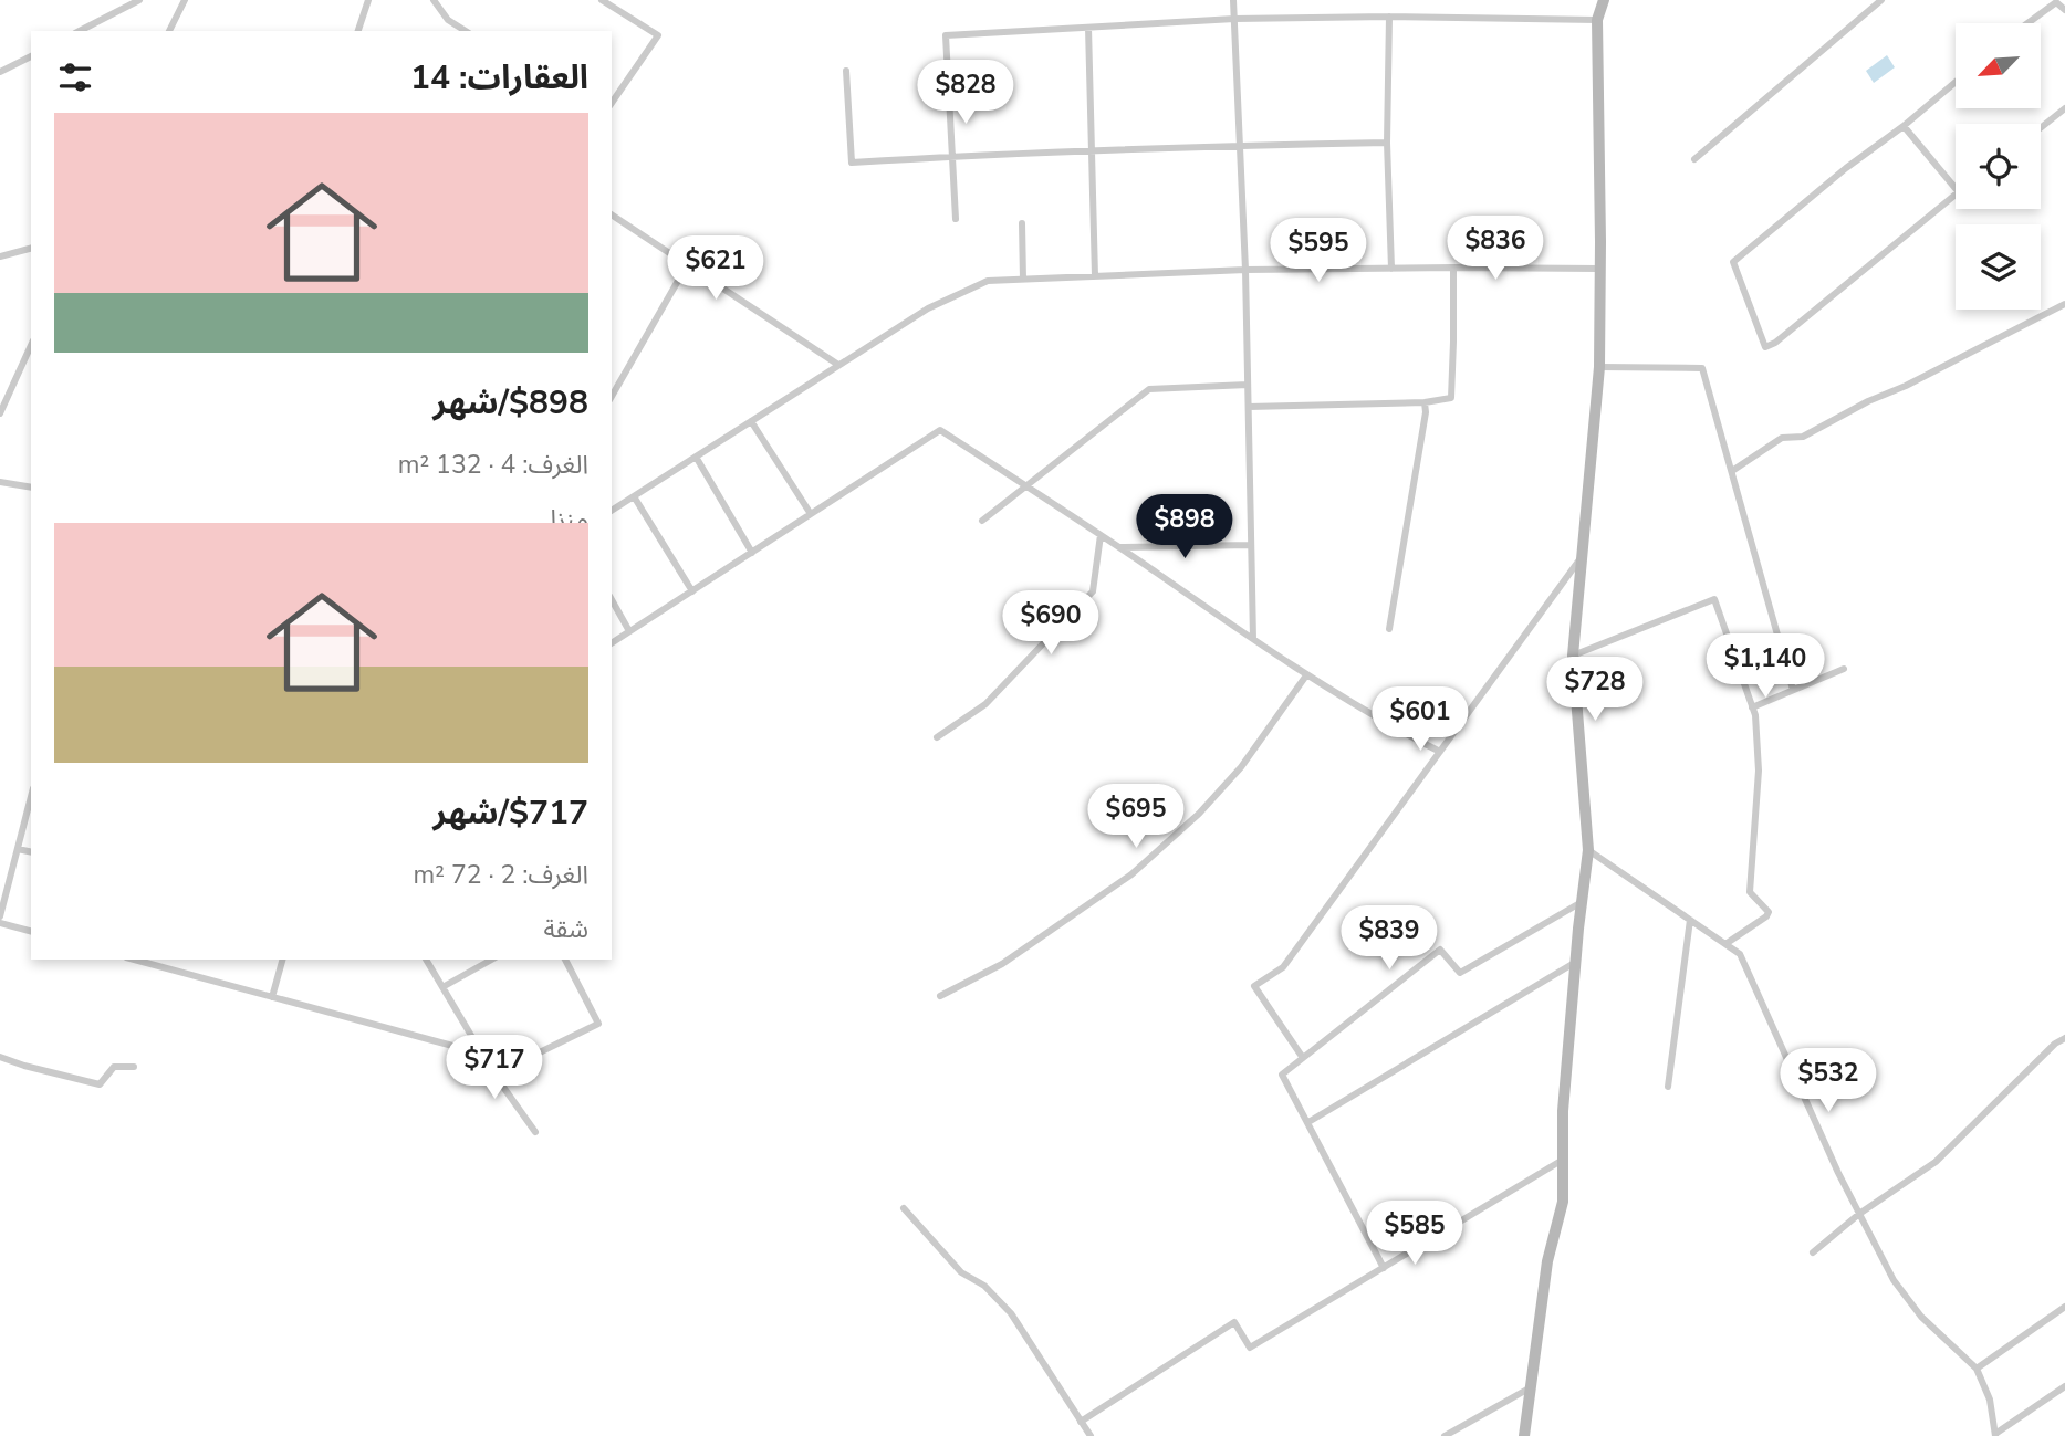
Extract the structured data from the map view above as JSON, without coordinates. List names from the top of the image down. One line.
{"north":"bottom left","page":{"heading":"العقارات: 14","price":["$828","$836","$595","$621","$898","$690","$1,140","$728","$601","$695","$839","$717","$532","$585"],"list":[{"name":"$898/شهر","note":"الغرف: 4 · 132 m² · منزل"},{"name":"$717/شهر","note":"الغرف: 2 · 72 m² · شقة"}]}}
